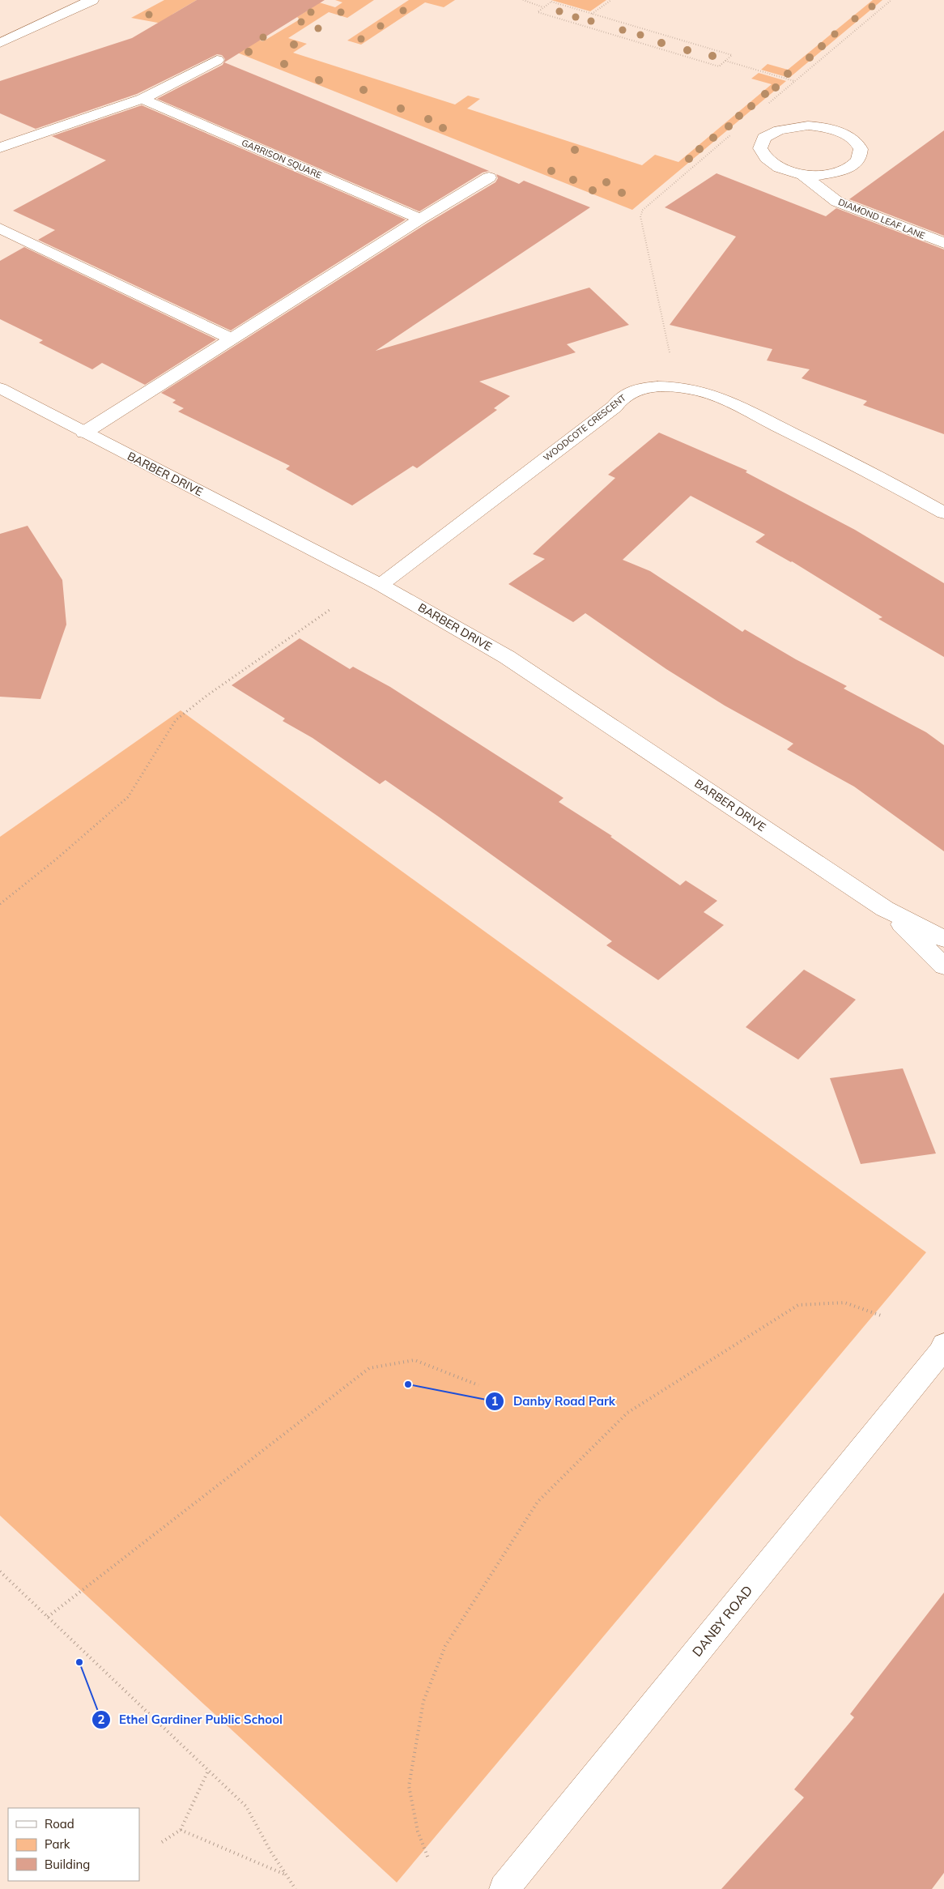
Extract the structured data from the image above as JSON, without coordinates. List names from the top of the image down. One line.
{"streets":{"street":["GARRISON SQUARE","DIAMOND LEAF LANE","WOODCOTE CRESCENT","BARBER DRIVE","DANBY ROAD"]},"crossings":[["WOODCOTE CRESCENT","BARBER DRIVE"]],"places":["Danby Road Park","Ethel Gardiner Public School"],"legend":["Road","Park","Building"]}
